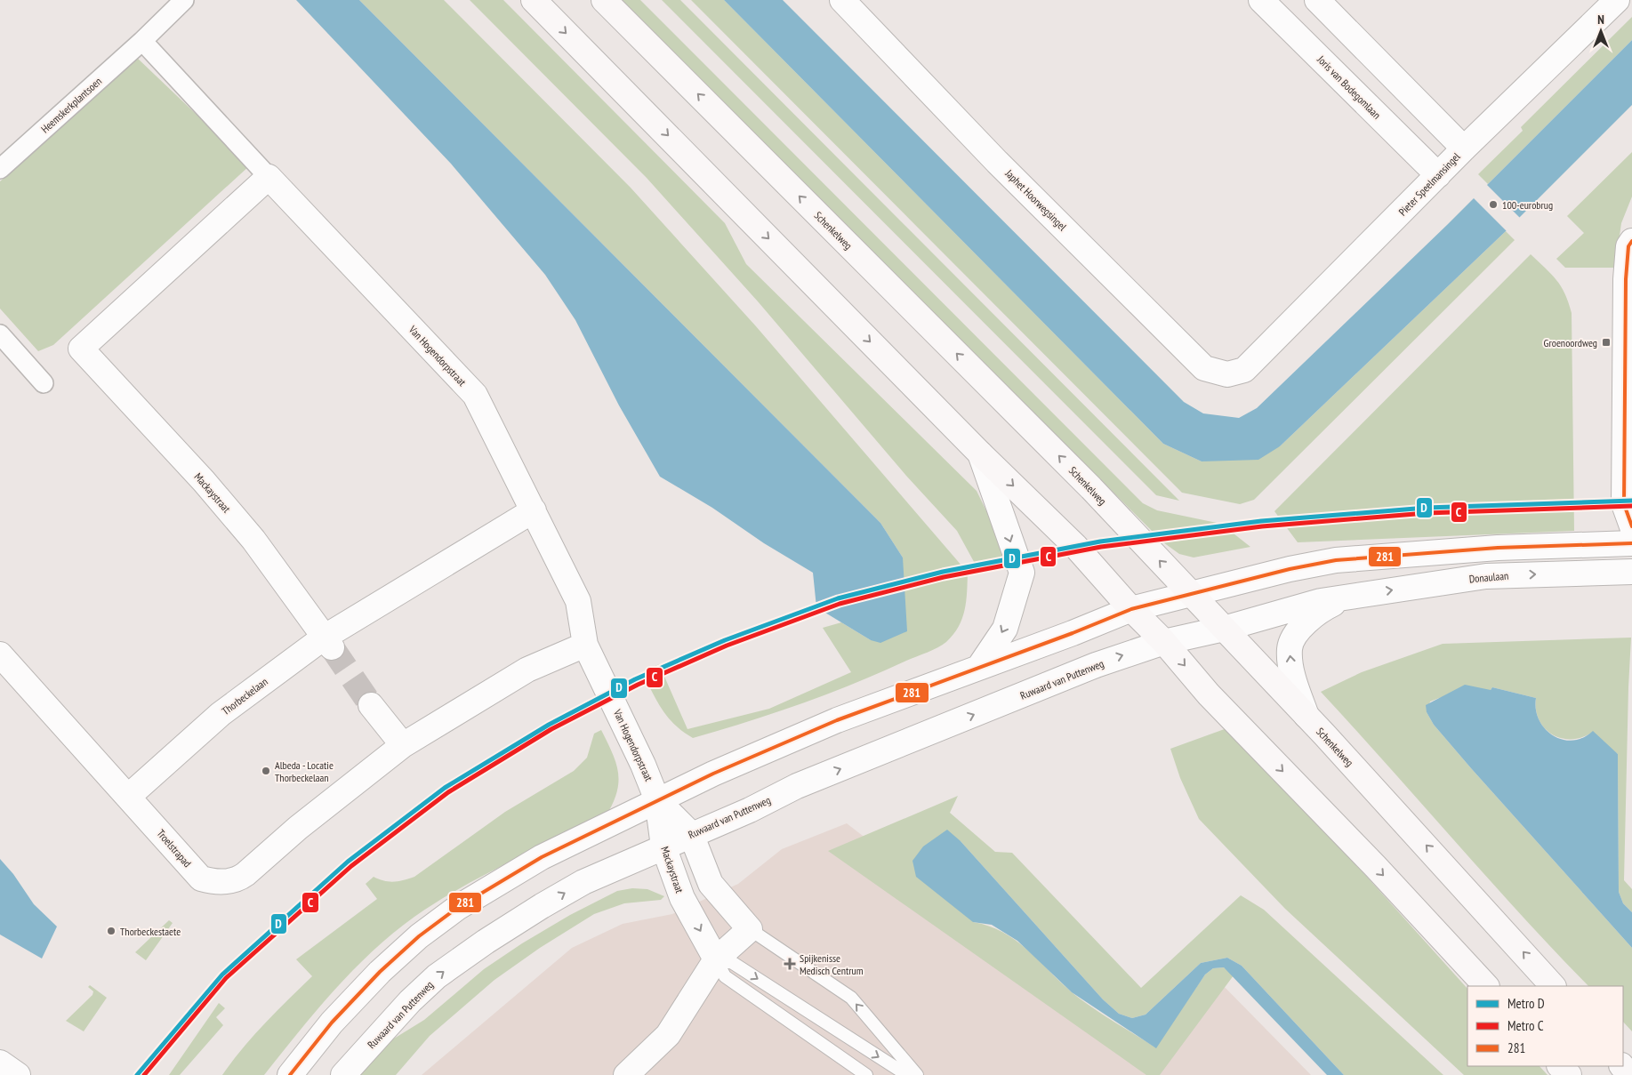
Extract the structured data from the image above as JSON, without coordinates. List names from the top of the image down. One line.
{"streets":{"main road":["Schenkelweg"],"street":["Joris van Bodegomlaan","Heemskerkplantsoen","Pieter Speelmansingel","Japhet Hoorwegsingel","Van Hogendorpstraat","Mackaystraat","Donaulaan","Ruwaard van Puttenweg","Thorbeckelaan","Troelstrapad"]},"crossings":[["Joris van Bodegomlaan","Pieter Speelmansingel"],["Pieter Speelmansingel","Japhet Hoorwegsingel"],["Schenkelweg","Donaulaan"],["Schenkelweg","Ruwaard van Puttenweg"],["Van Hogendorpstraat","Mackaystraat"],["Van Hogendorpstraat","Thorbeckelaan"],["Mackaystraat","Ruwaard van Puttenweg"],["Mackaystraat","Thorbeckelaan"],["Donaulaan","Ruwaard van Puttenweg"],["Thorbeckelaan","Troelstrapad"]],"places":{"other":["100-eurobrug","Albeda - Locatie Thorbeckelaan","Thorbeckestaete"],"transit":["Groenoordweg"],"health":["Spijkenisse Medisch Centrum"]},"lines":["transit line 281","metro line D","metro line C"],"legend":["Metro D","Metro C","281"],"north":"top"}
